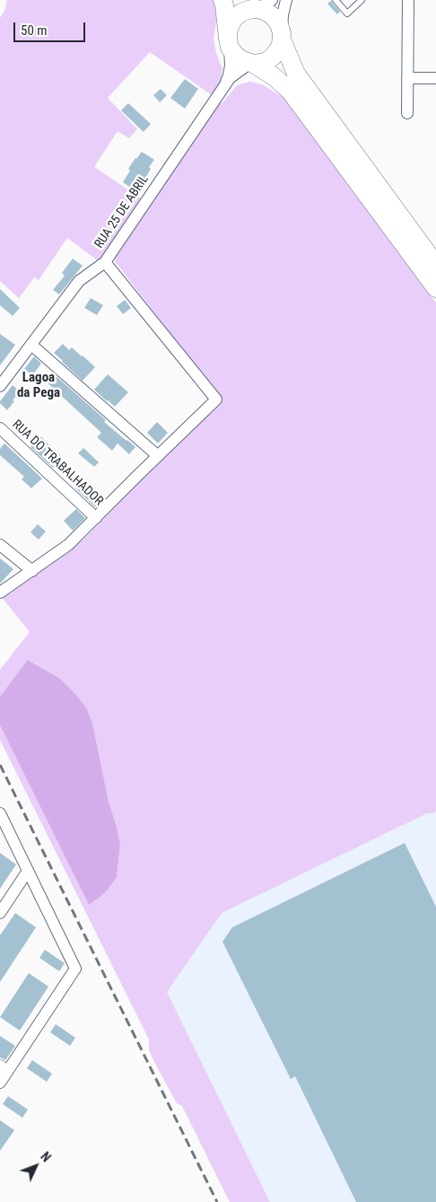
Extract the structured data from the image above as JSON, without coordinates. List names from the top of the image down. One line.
{"streets":{"street":["RUA 25 DE ABRIL","RUA DO TRABALHADOR"]},"districts":["Lagoa da Pega"],"scale_bar":"50 m","north":"top right"}
